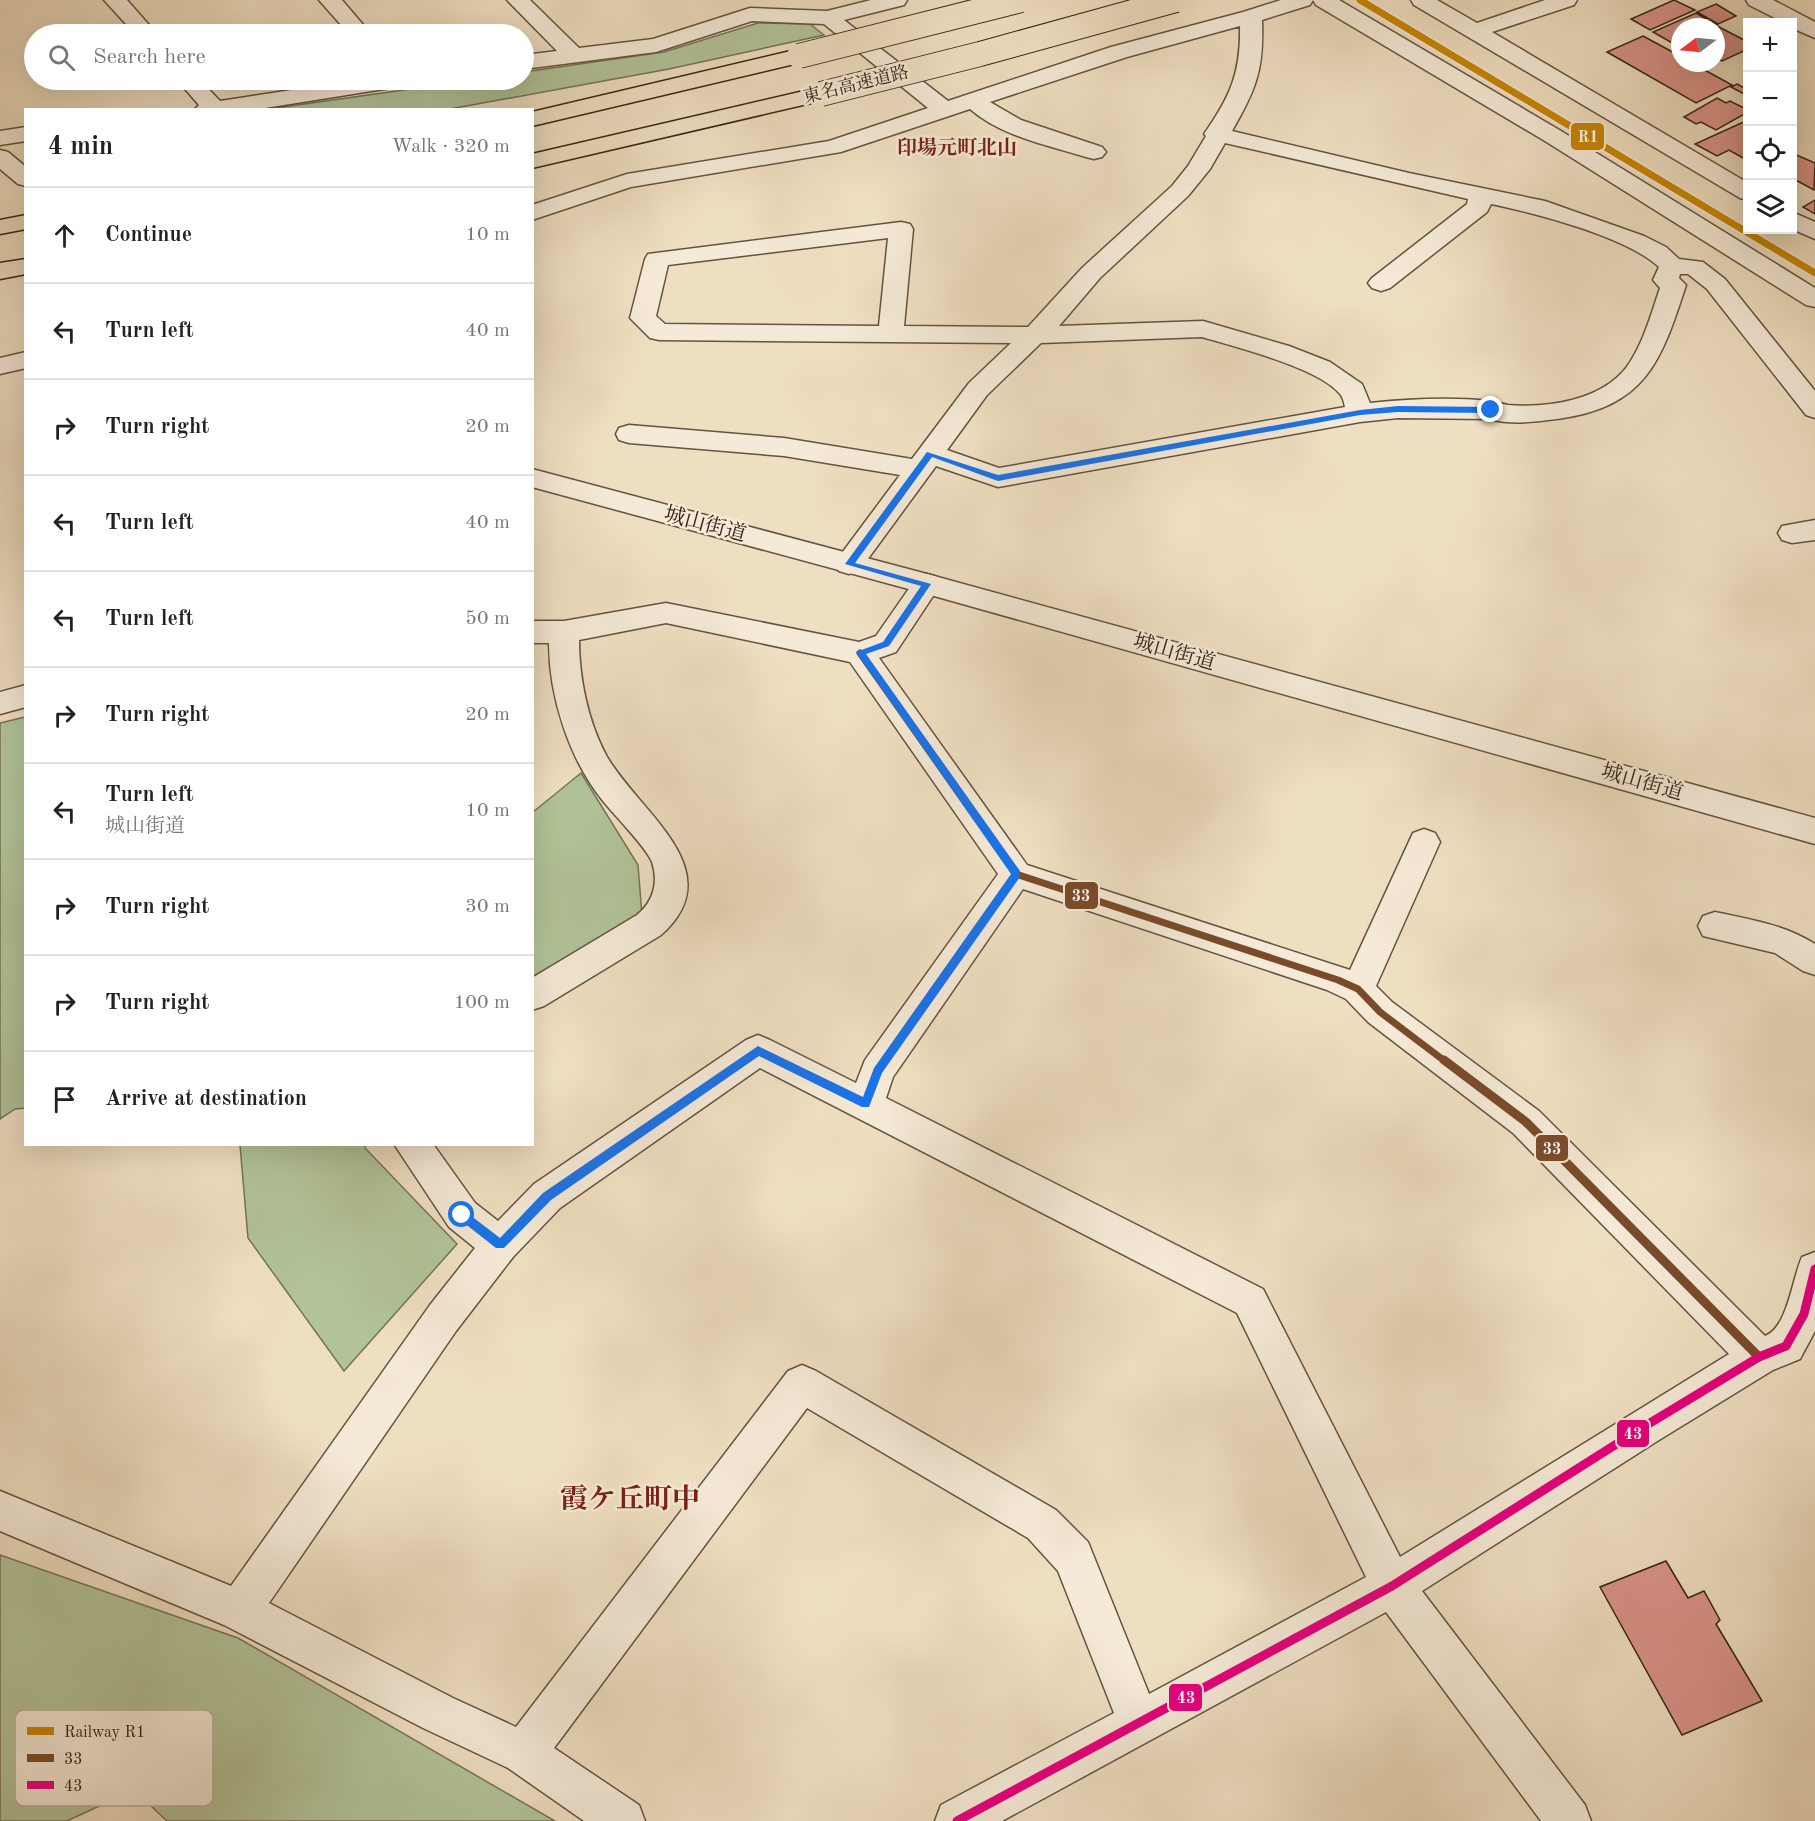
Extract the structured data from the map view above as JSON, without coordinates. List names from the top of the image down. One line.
{"streets":{"highway":["東名高速道路"],"street":["城山街道"]},"districts":["印場元町北山","霞ケ丘町中"],"lines":["rail line R1","transit line 33","transit line 43"],"legend":["Railway R1","33","43"],"north":"left","page":{"map_buttons":["+","−"],"search":"Search here","heading":["4 min","Walk · 320 m"],"list":[["Continue","10 m"],["Turn left","40 m"],["Turn right","20 m"],["Turn left","40 m"],["Turn left","50 m"],["Turn right","20 m"],["Turn left","城山街道","10 m"],["Turn right","30 m"],["Turn right","100 m"],"Arrive at destination"]}}
